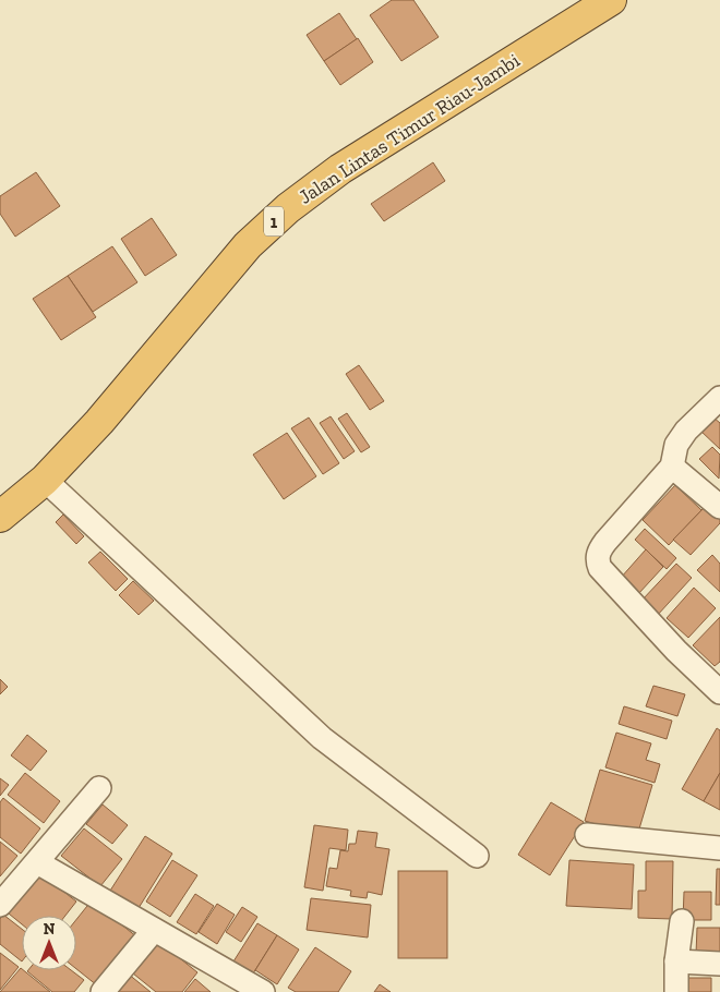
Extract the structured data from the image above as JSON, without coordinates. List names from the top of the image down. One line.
{"streets":{"highway":["Jalan Lintas Timur Riau-Jambi","1"]},"north":"top"}
